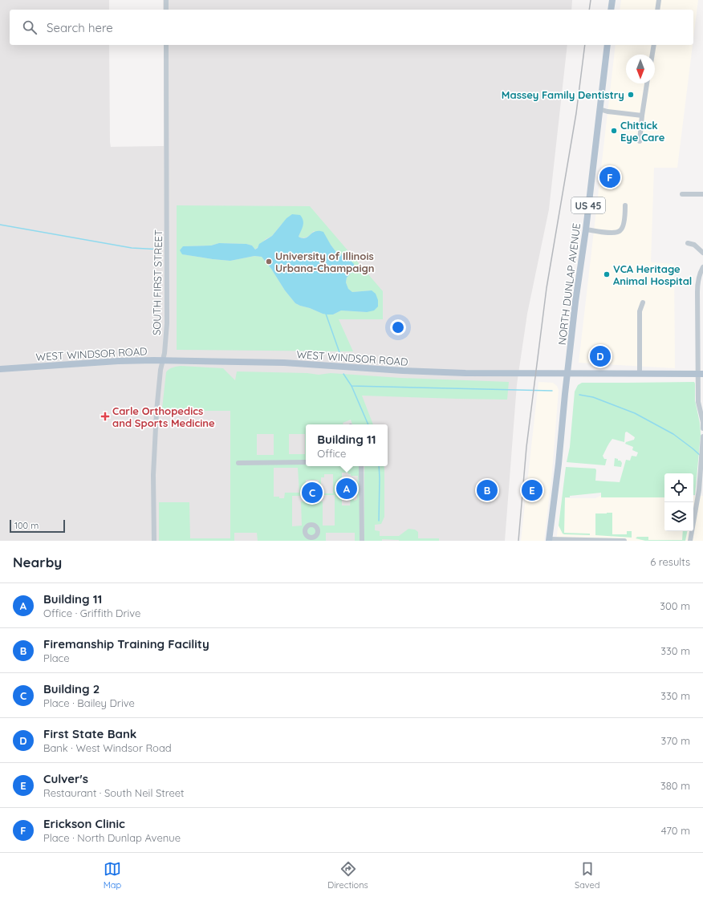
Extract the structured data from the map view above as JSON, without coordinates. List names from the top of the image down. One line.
{"streets":{"main road":["US 45","NORTH DUNLAP AVENUE","WEST WINDSOR ROAD"],"street":["SOUTH FIRST STREET"]},"crossings":[["US 45","NORTH DUNLAP AVENUE"],["US 45","WEST WINDSOR ROAD"],["SOUTH FIRST STREET","WEST WINDSOR ROAD"],["NORTH DUNLAP AVENUE","WEST WINDSOR ROAD"]],"places":{"other":["Massey Family Dentistry","Chittick Eye Care","University of Illinois Urbana-Champaign","VCA Heritage Animal Hospital"],"health":["Carle Orthopedics and Sports Medicine"]},"scale_bar":"100 m","north":"bottom","page":{"search":"Search here","pins":["F","D","A","B","E","C"],"popup":["Building 11","Office"],"scale":"100 m","heading":["Nearby","6 results"],"list":[{"mark":"A","name":"Building 11","note":"Office · Griffith Drive","value":"300 m"},{"mark":"B","name":"Firemanship Training Facility","note":"Place","value":"330 m"},{"mark":"C","name":"Building 2","note":"Place · Bailey Drive","value":"330 m"},{"mark":"D","name":"First State Bank","note":"Bank · West Windsor Road","value":"370 m"},{"mark":"E","name":"Culver's","note":"Restaurant · South Neil Street","value":"380 m"},{"mark":"F","name":"Erickson Clinic","note":"Place · North Dunlap Avenue","value":"470 m"}],"nav":["Map","Directions","Saved"]}}
